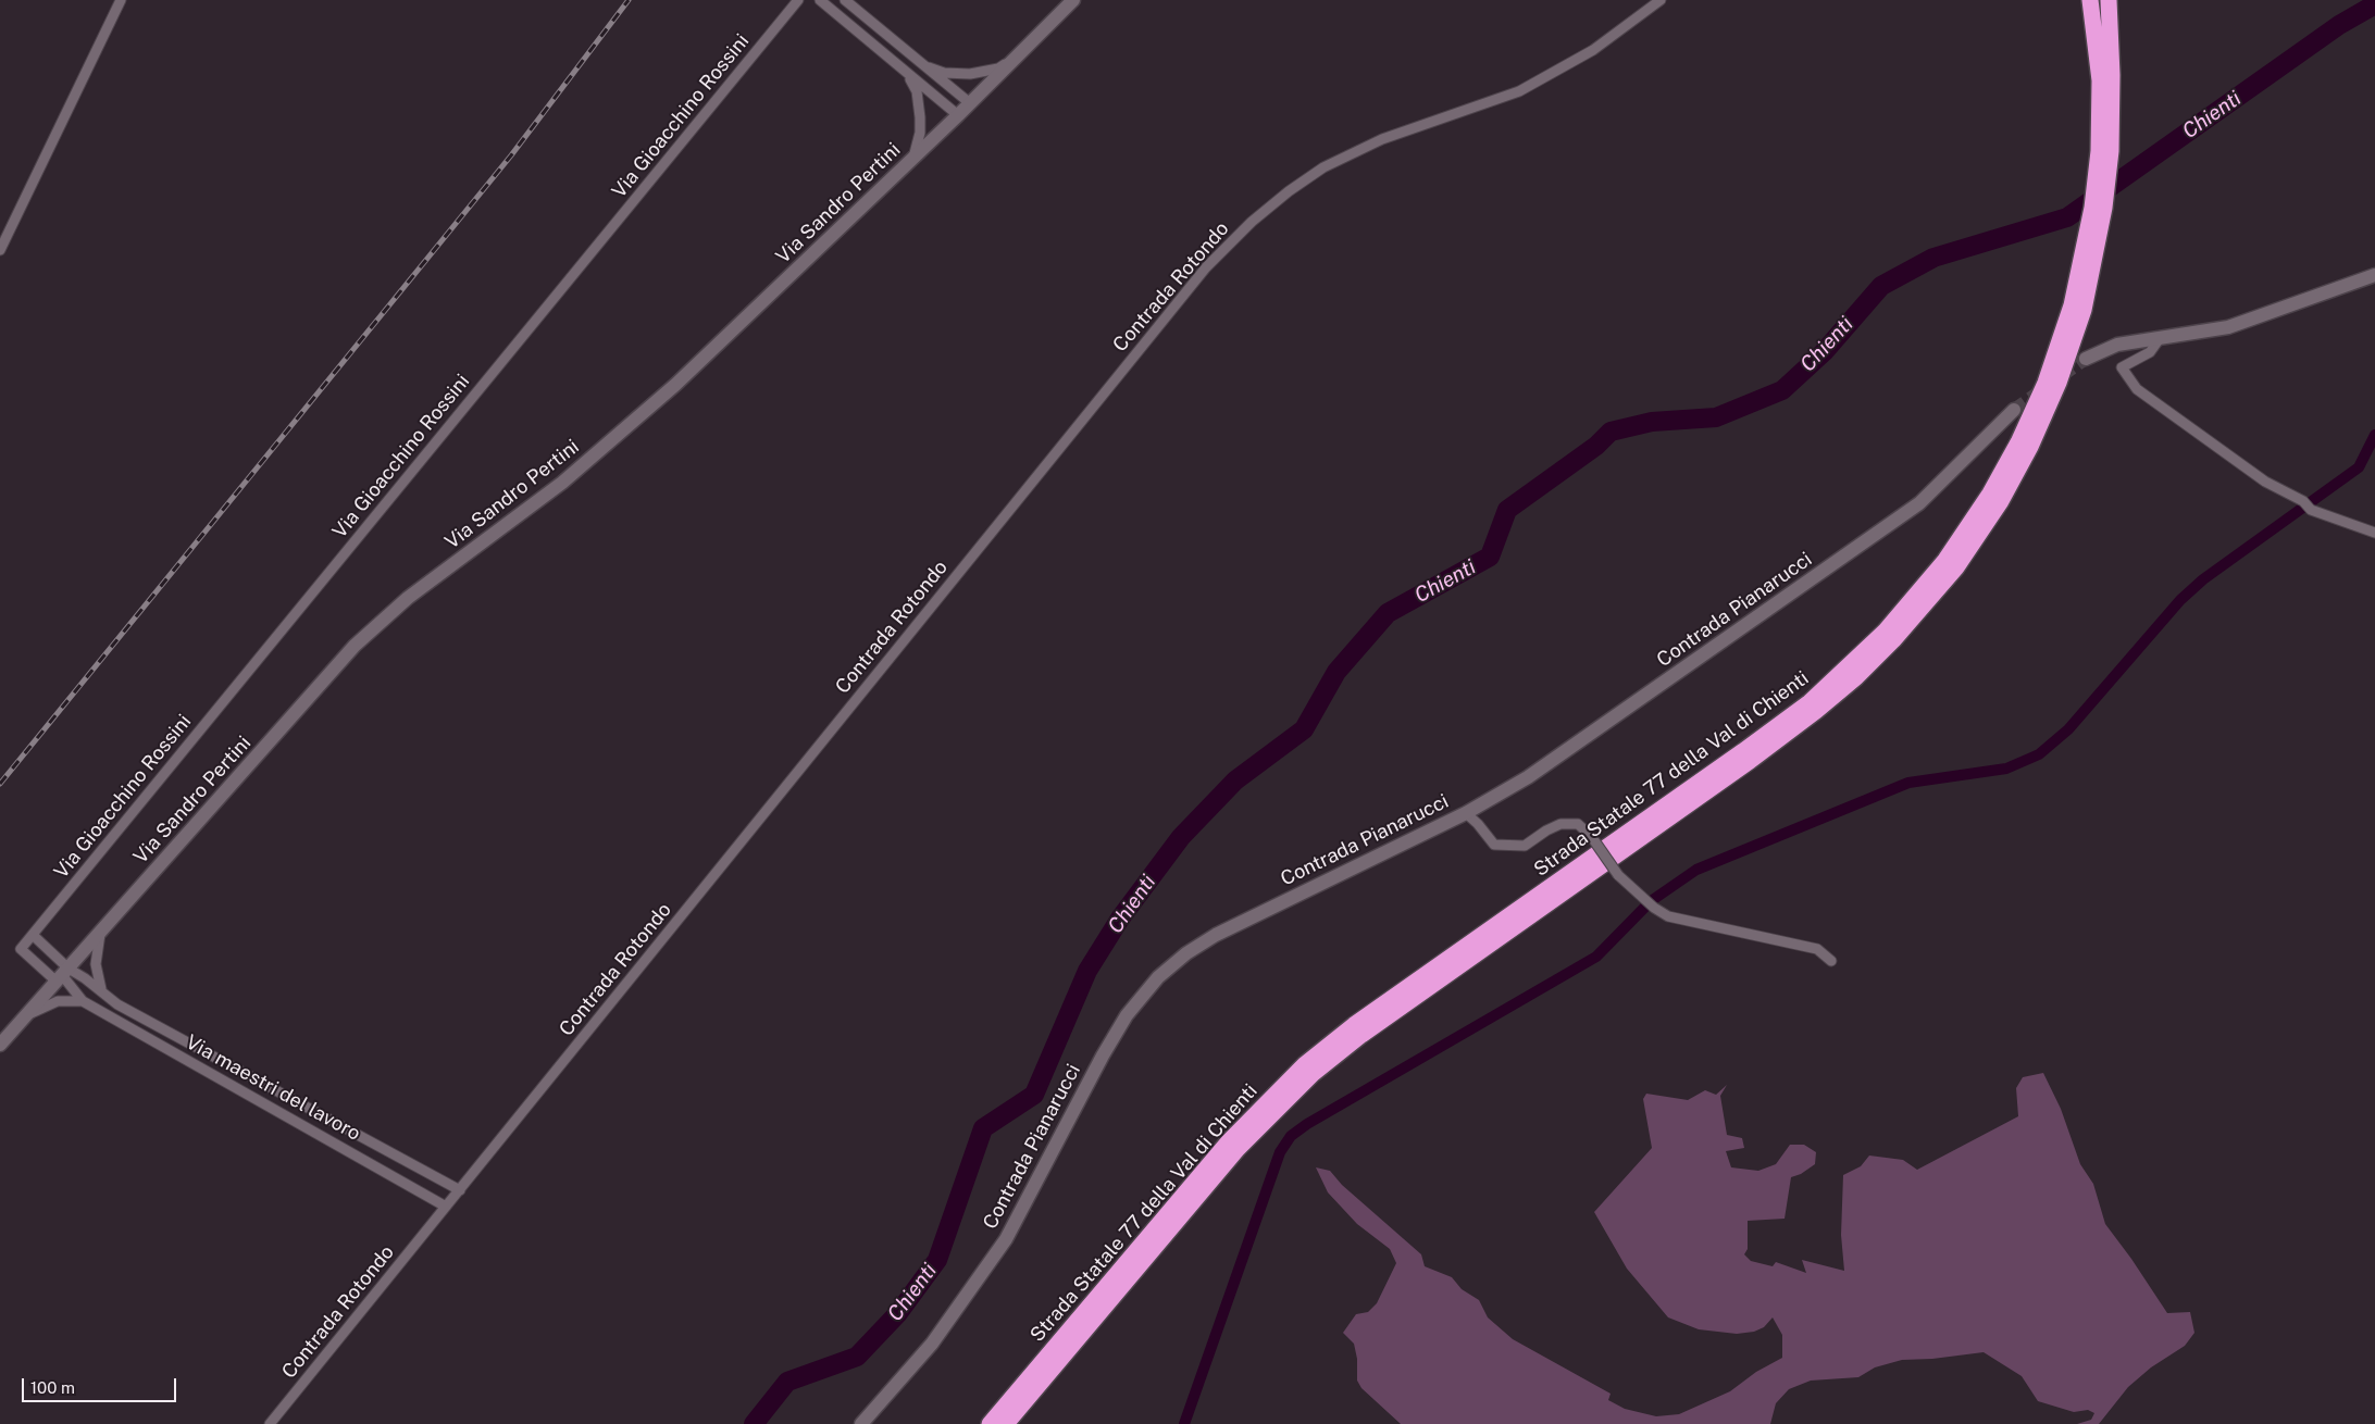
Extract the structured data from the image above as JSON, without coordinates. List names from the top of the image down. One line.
{"streets":{"highway":["Strada Statale 77 della Val di Chienti"],"street":["Via Gioacchino Rossini","Via Sandro Pertini","Contrada Rotondo","Contrada Pianarucci","Via maestri del lavoro"]},"crossings":[["Via Gioacchino Rossini","Via Sandro Pertini"],["Via Gioacchino Rossini","Via maestri del lavoro"],["Via Sandro Pertini","Via maestri del lavoro"],["Contrada Rotondo","Via maestri del lavoro"]],"water":["Chienti"],"scale_bar":"100 m"}
